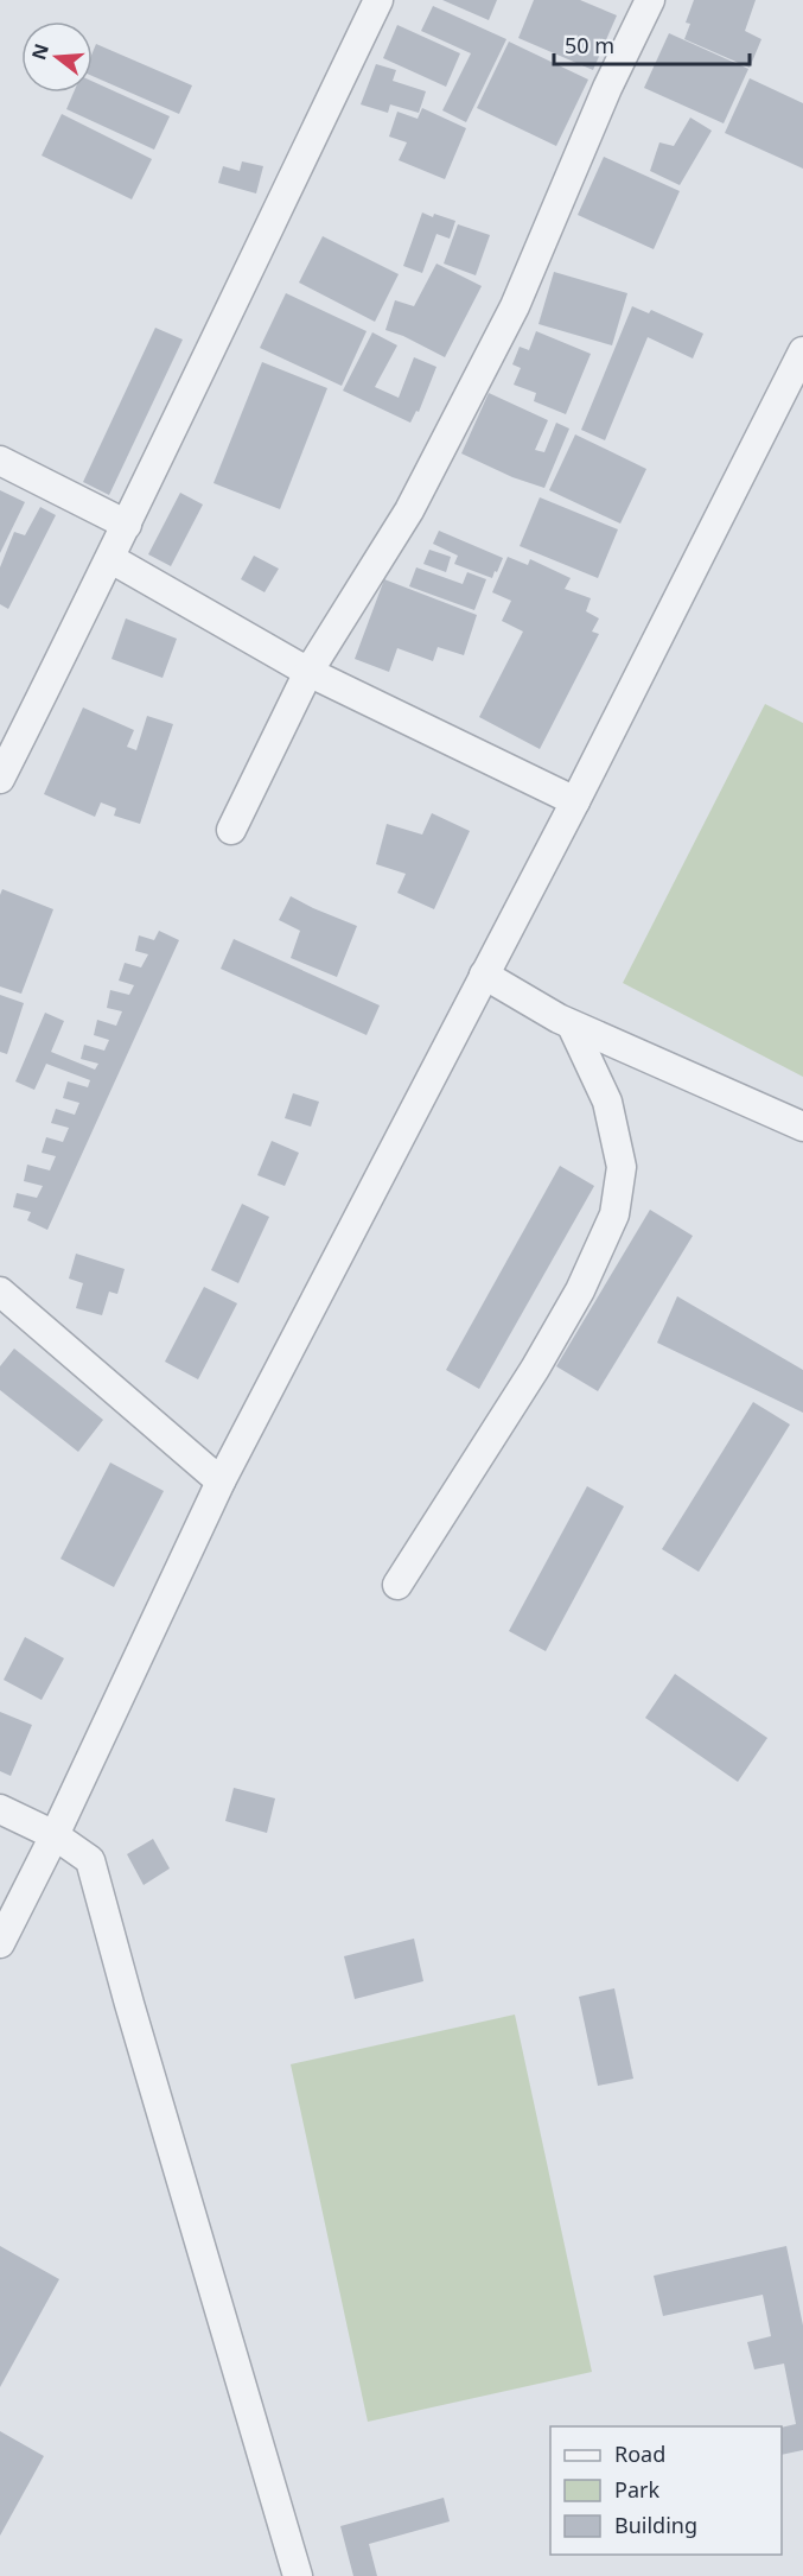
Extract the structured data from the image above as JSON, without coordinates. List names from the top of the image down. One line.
{"legend":["Road","Park","Building"],"scale_bar":"50 m","north":"left"}
